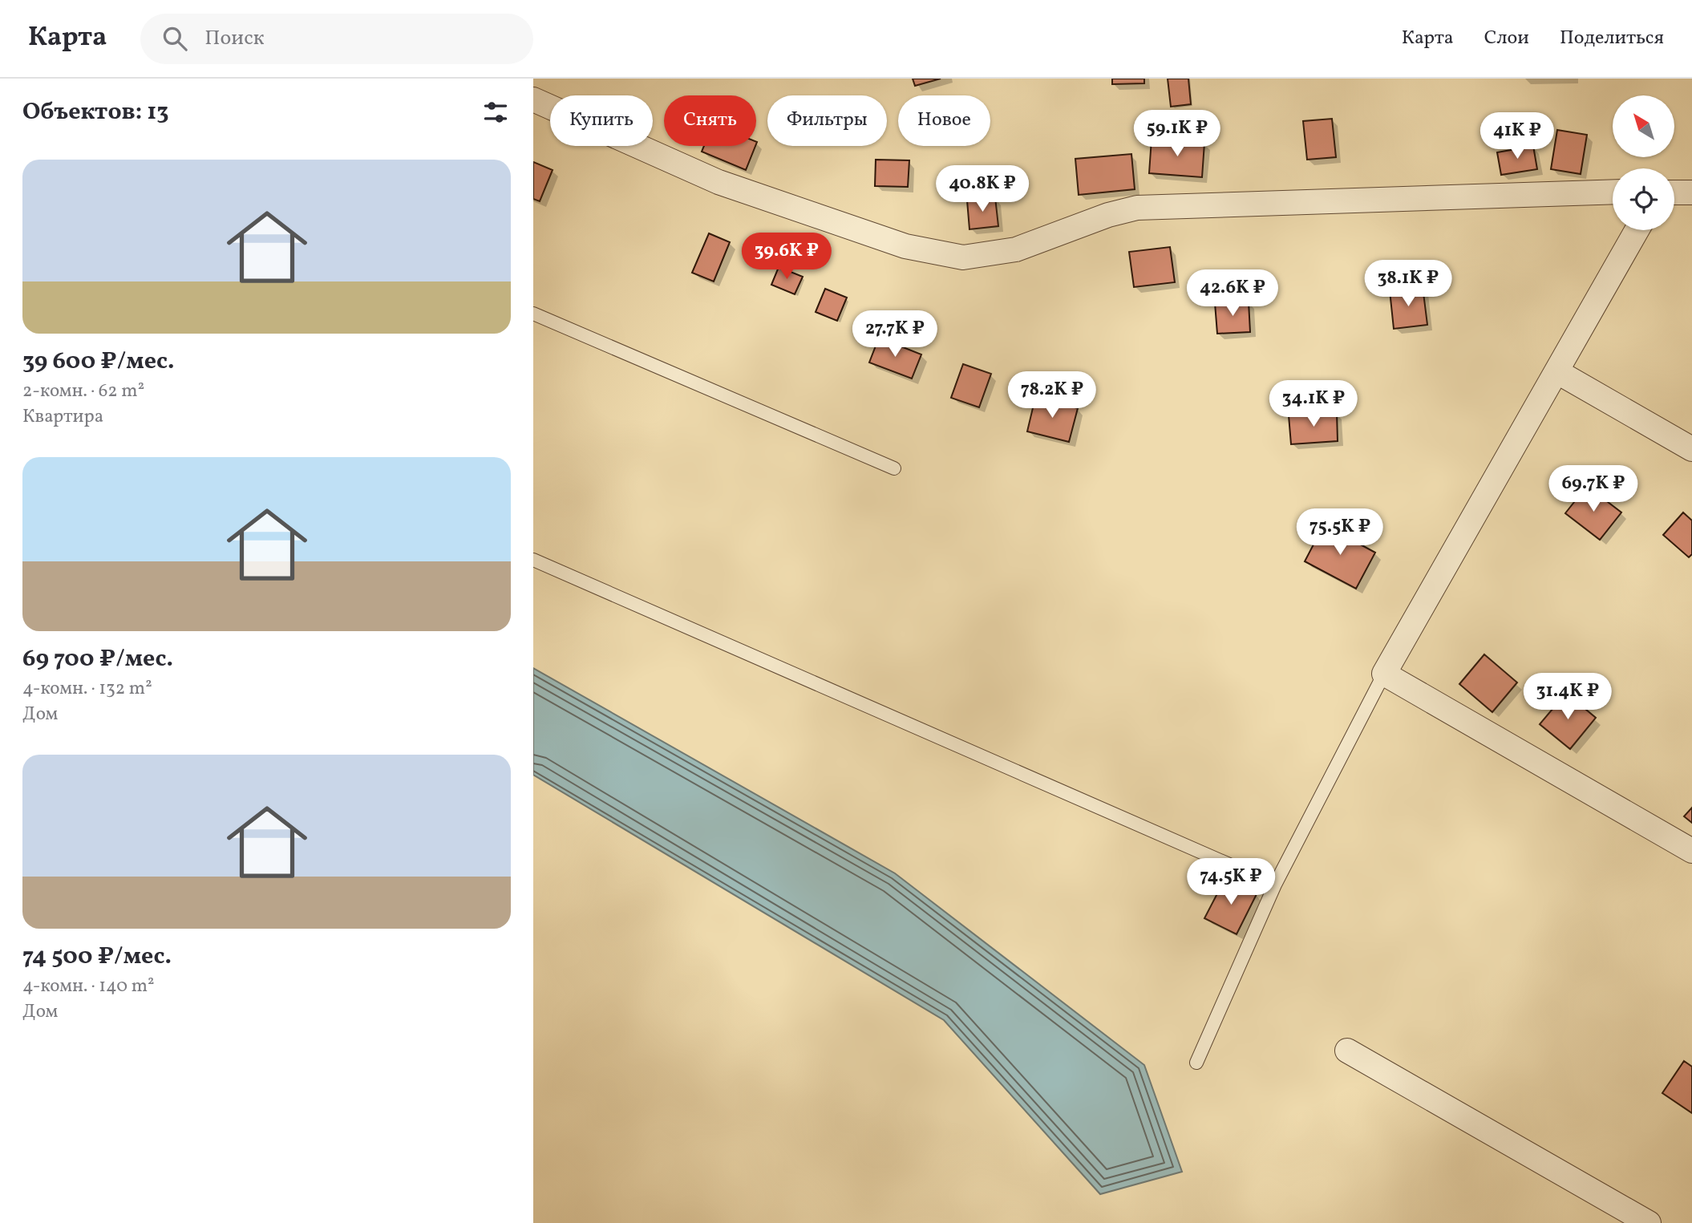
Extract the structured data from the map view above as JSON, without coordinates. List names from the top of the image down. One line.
{"north":"top left","page":{"header":"Карта","search":"Поиск","nav":["Карта","Слои","Поделиться"],"heading":"Объектов: 13","chip":["Купить","Снять","Фильтры","Новое"],"price":["59.1K ₽","41K ₽","40.8K ₽","39.6K ₽","38.1K ₽","42.6K ₽","27.7K ₽","78.2K ₽","34.1K ₽","69.7K ₽","75.5K ₽","31.4K ₽","74.5K ₽"],"list":[{"name":"39 600 ₽/мес.","note":"2-комн. · 62 m² · Квартира"},{"name":"69 700 ₽/мес.","note":"4-комн. · 132 m² · Дом"},{"name":"74 500 ₽/мес.","note":"4-комн. · 140 m² · Дом"}]}}
